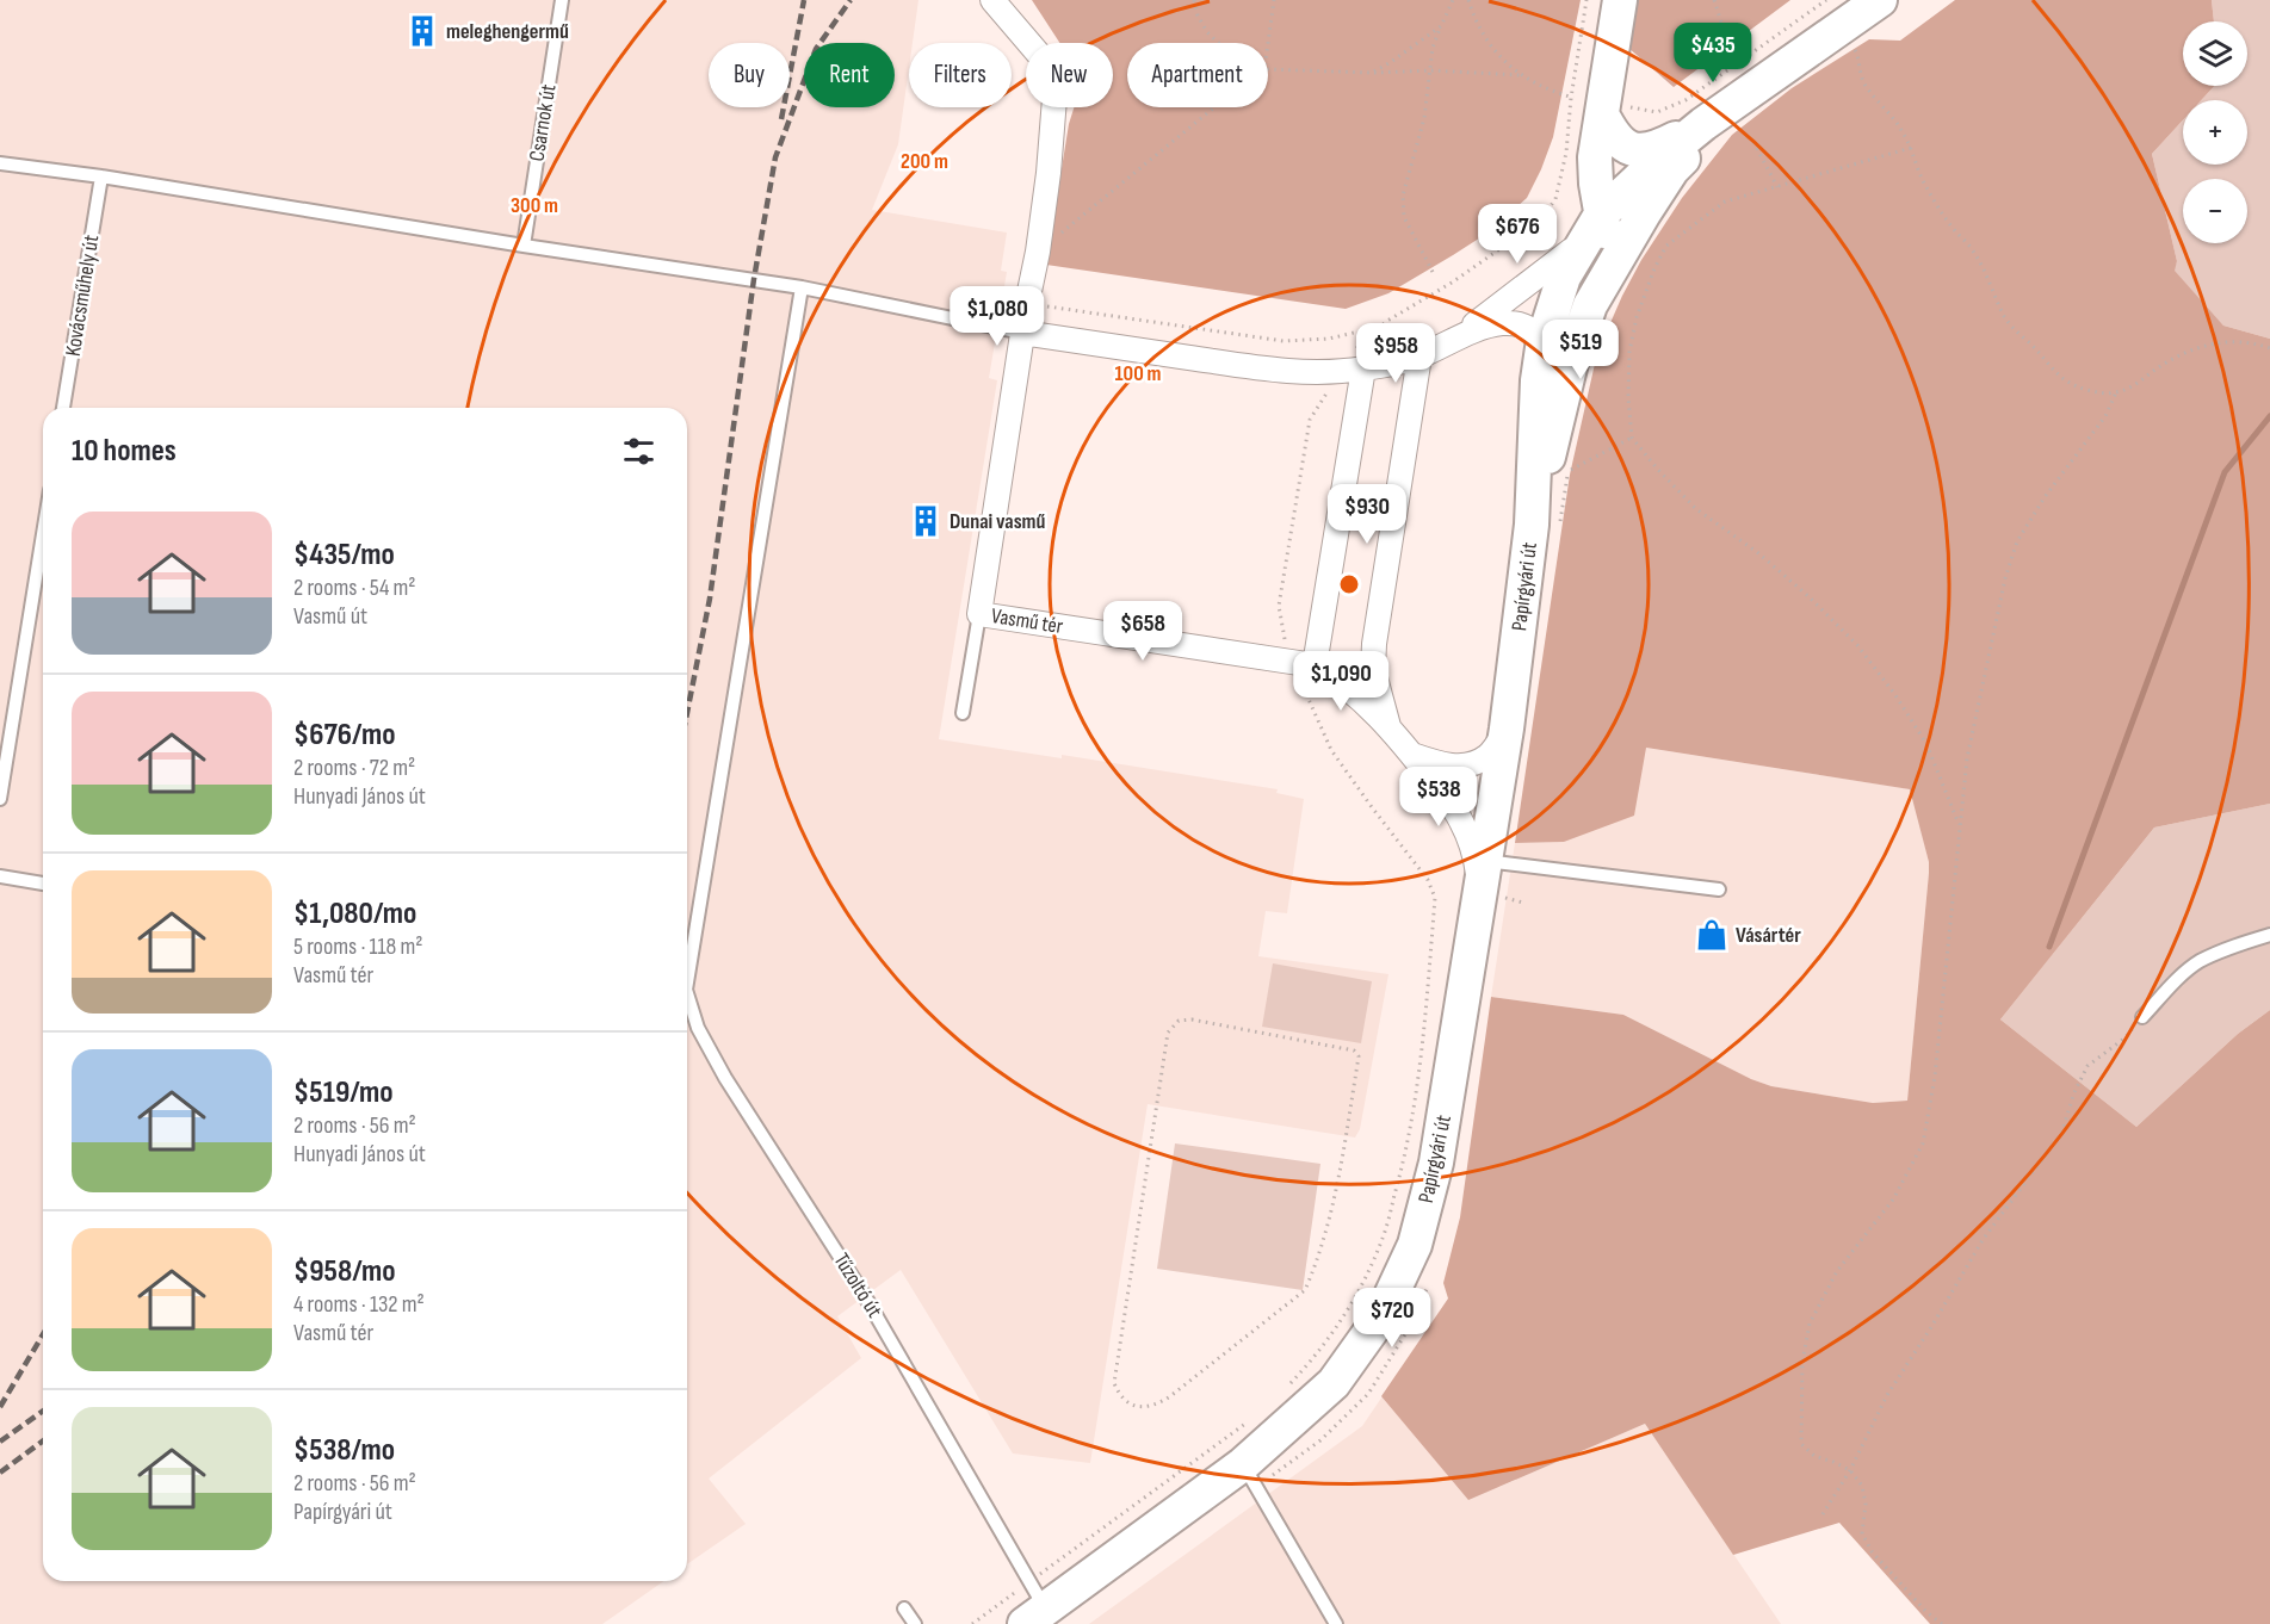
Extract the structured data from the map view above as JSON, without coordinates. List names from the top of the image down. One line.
{"streets":{"street":["Papírgyári út","Vasmű tér"],"lane":["Csarnok út","Kovácsműhely út","Tűzoltó út"]},"crossings":[["Papírgyári út","Vasmű tér"],["Papírgyári út","Tűzoltó út"]],"places":{"building":["meleghengermű","Dunai vasmű"],"shop":["Vásártér"]},"page":{"map_buttons":["+","−"],"price":["$435","$676","$1,080","$519","$958","$930","$658","$1,090","$538","$720"],"chip":["Buy","Rent","Filters","New","Apartment"],"heading":"10 homes","list":[{"name":"$435/mo","note":"2 rooms · 54 m² · Vasmű út"},{"name":"$676/mo","note":"2 rooms · 72 m² · Hunyadi János út"},{"name":"$1,080/mo","note":"5 rooms · 118 m² · Vasmű tér"},{"name":"$519/mo","note":"2 rooms · 56 m² · Hunyadi János út"},{"name":"$958/mo","note":"4 rooms · 132 m² · Vasmű tér"},{"name":"$538/mo","note":"2 rooms · 56 m² · Papírgyári út"}]},"rings":["200 m","300 m","100 m"]}
